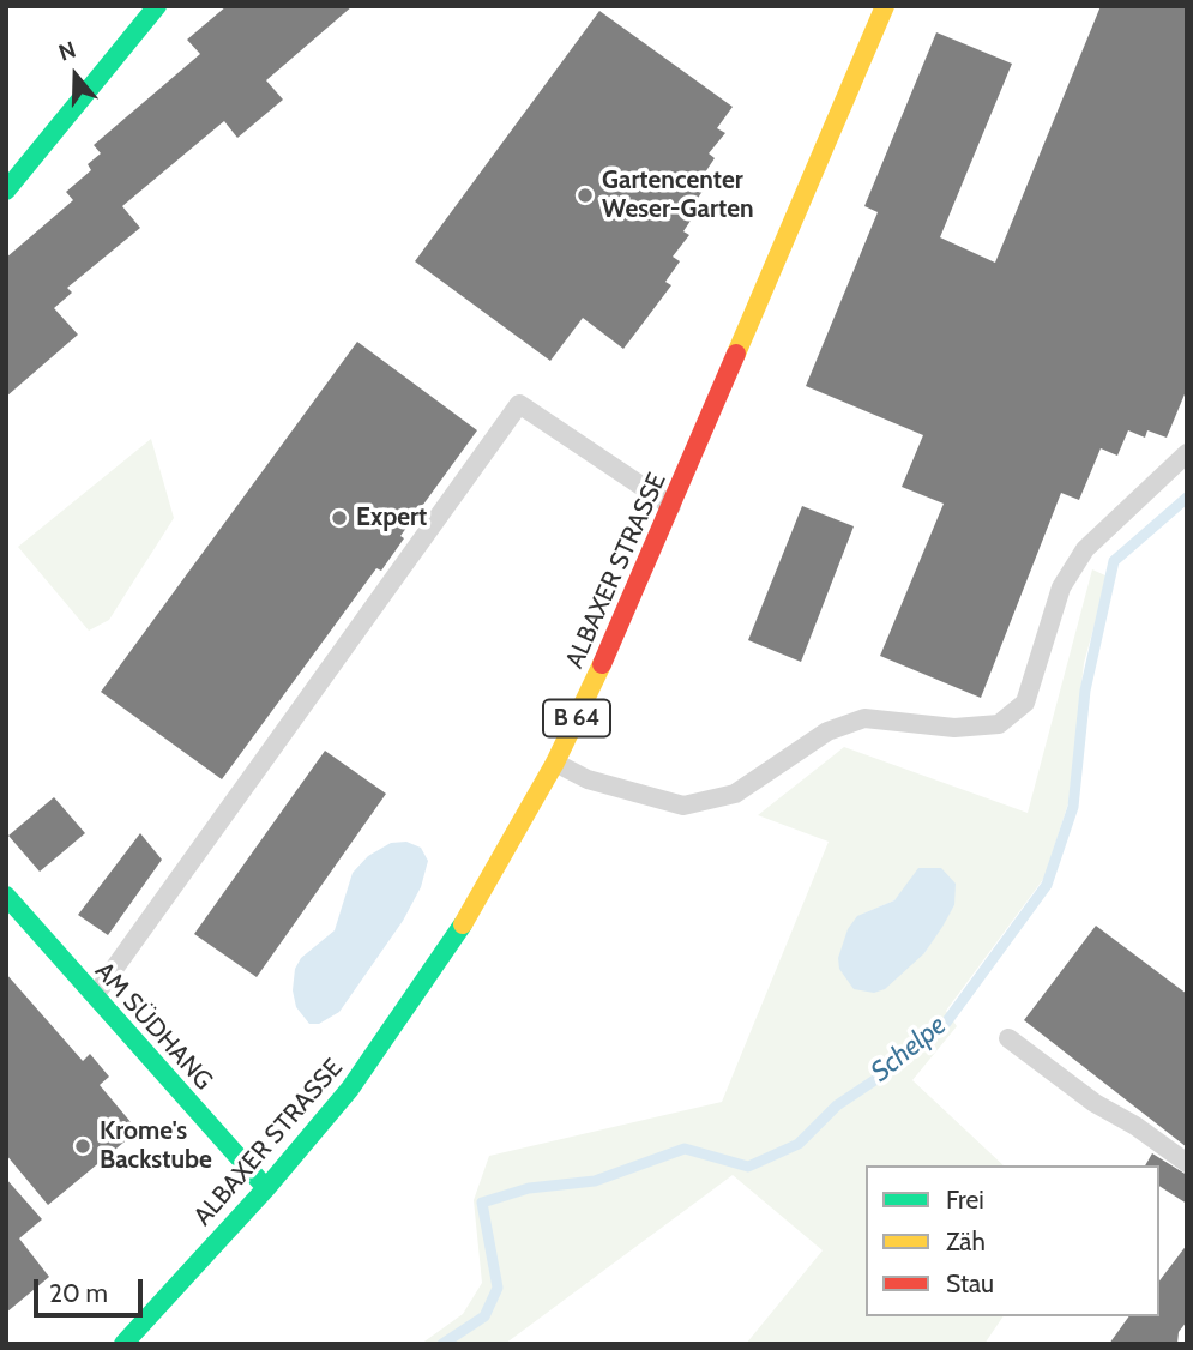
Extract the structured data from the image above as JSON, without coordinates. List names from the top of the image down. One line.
{"streets":{"main road":["ALBAXER STRASSE","B 64","AM SÜDHANG"]},"crossings":[["ALBAXER STRASSE","AM SÜDHANG"]],"water":["Schelpe"],"places":["Gartencenter Weser-Garten","Expert","Krome's Backstube"],"legend":["Frei","Zäh","Stau"],"scale_bar":"20 m","north":"top"}
